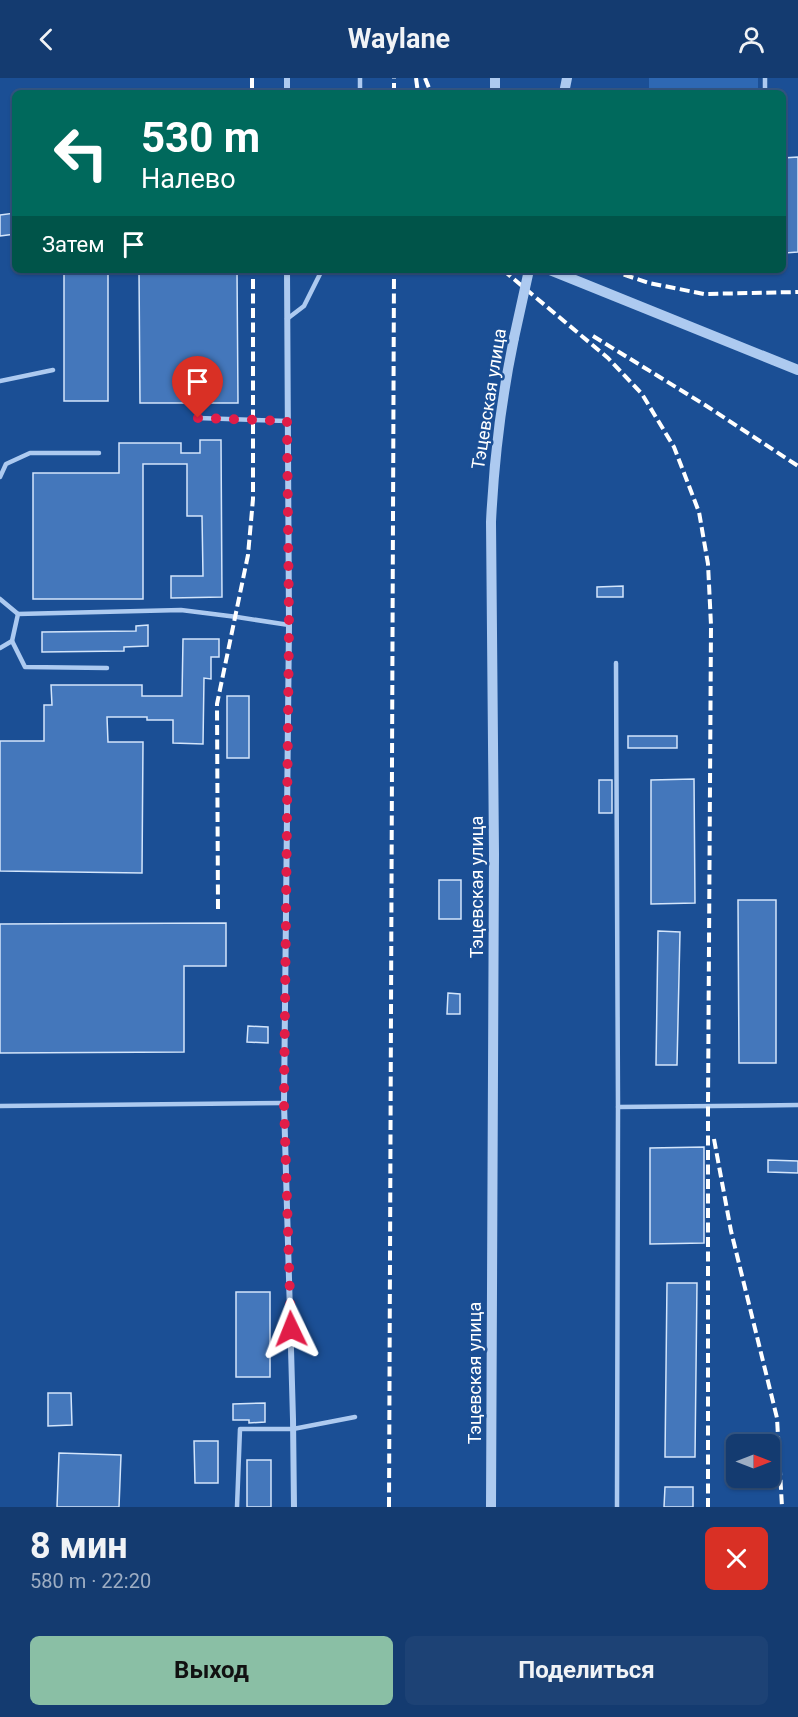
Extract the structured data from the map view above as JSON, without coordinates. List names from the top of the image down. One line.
{"streets":{"street":["Тэцевская улица"]},"north":"right","page":{"header":"Waylane","turn":["530 m","Налево"],"then":"Затем","heading":["8 мин","580 m · 22:20"],"buttons":["Выход","Поделиться"]}}
